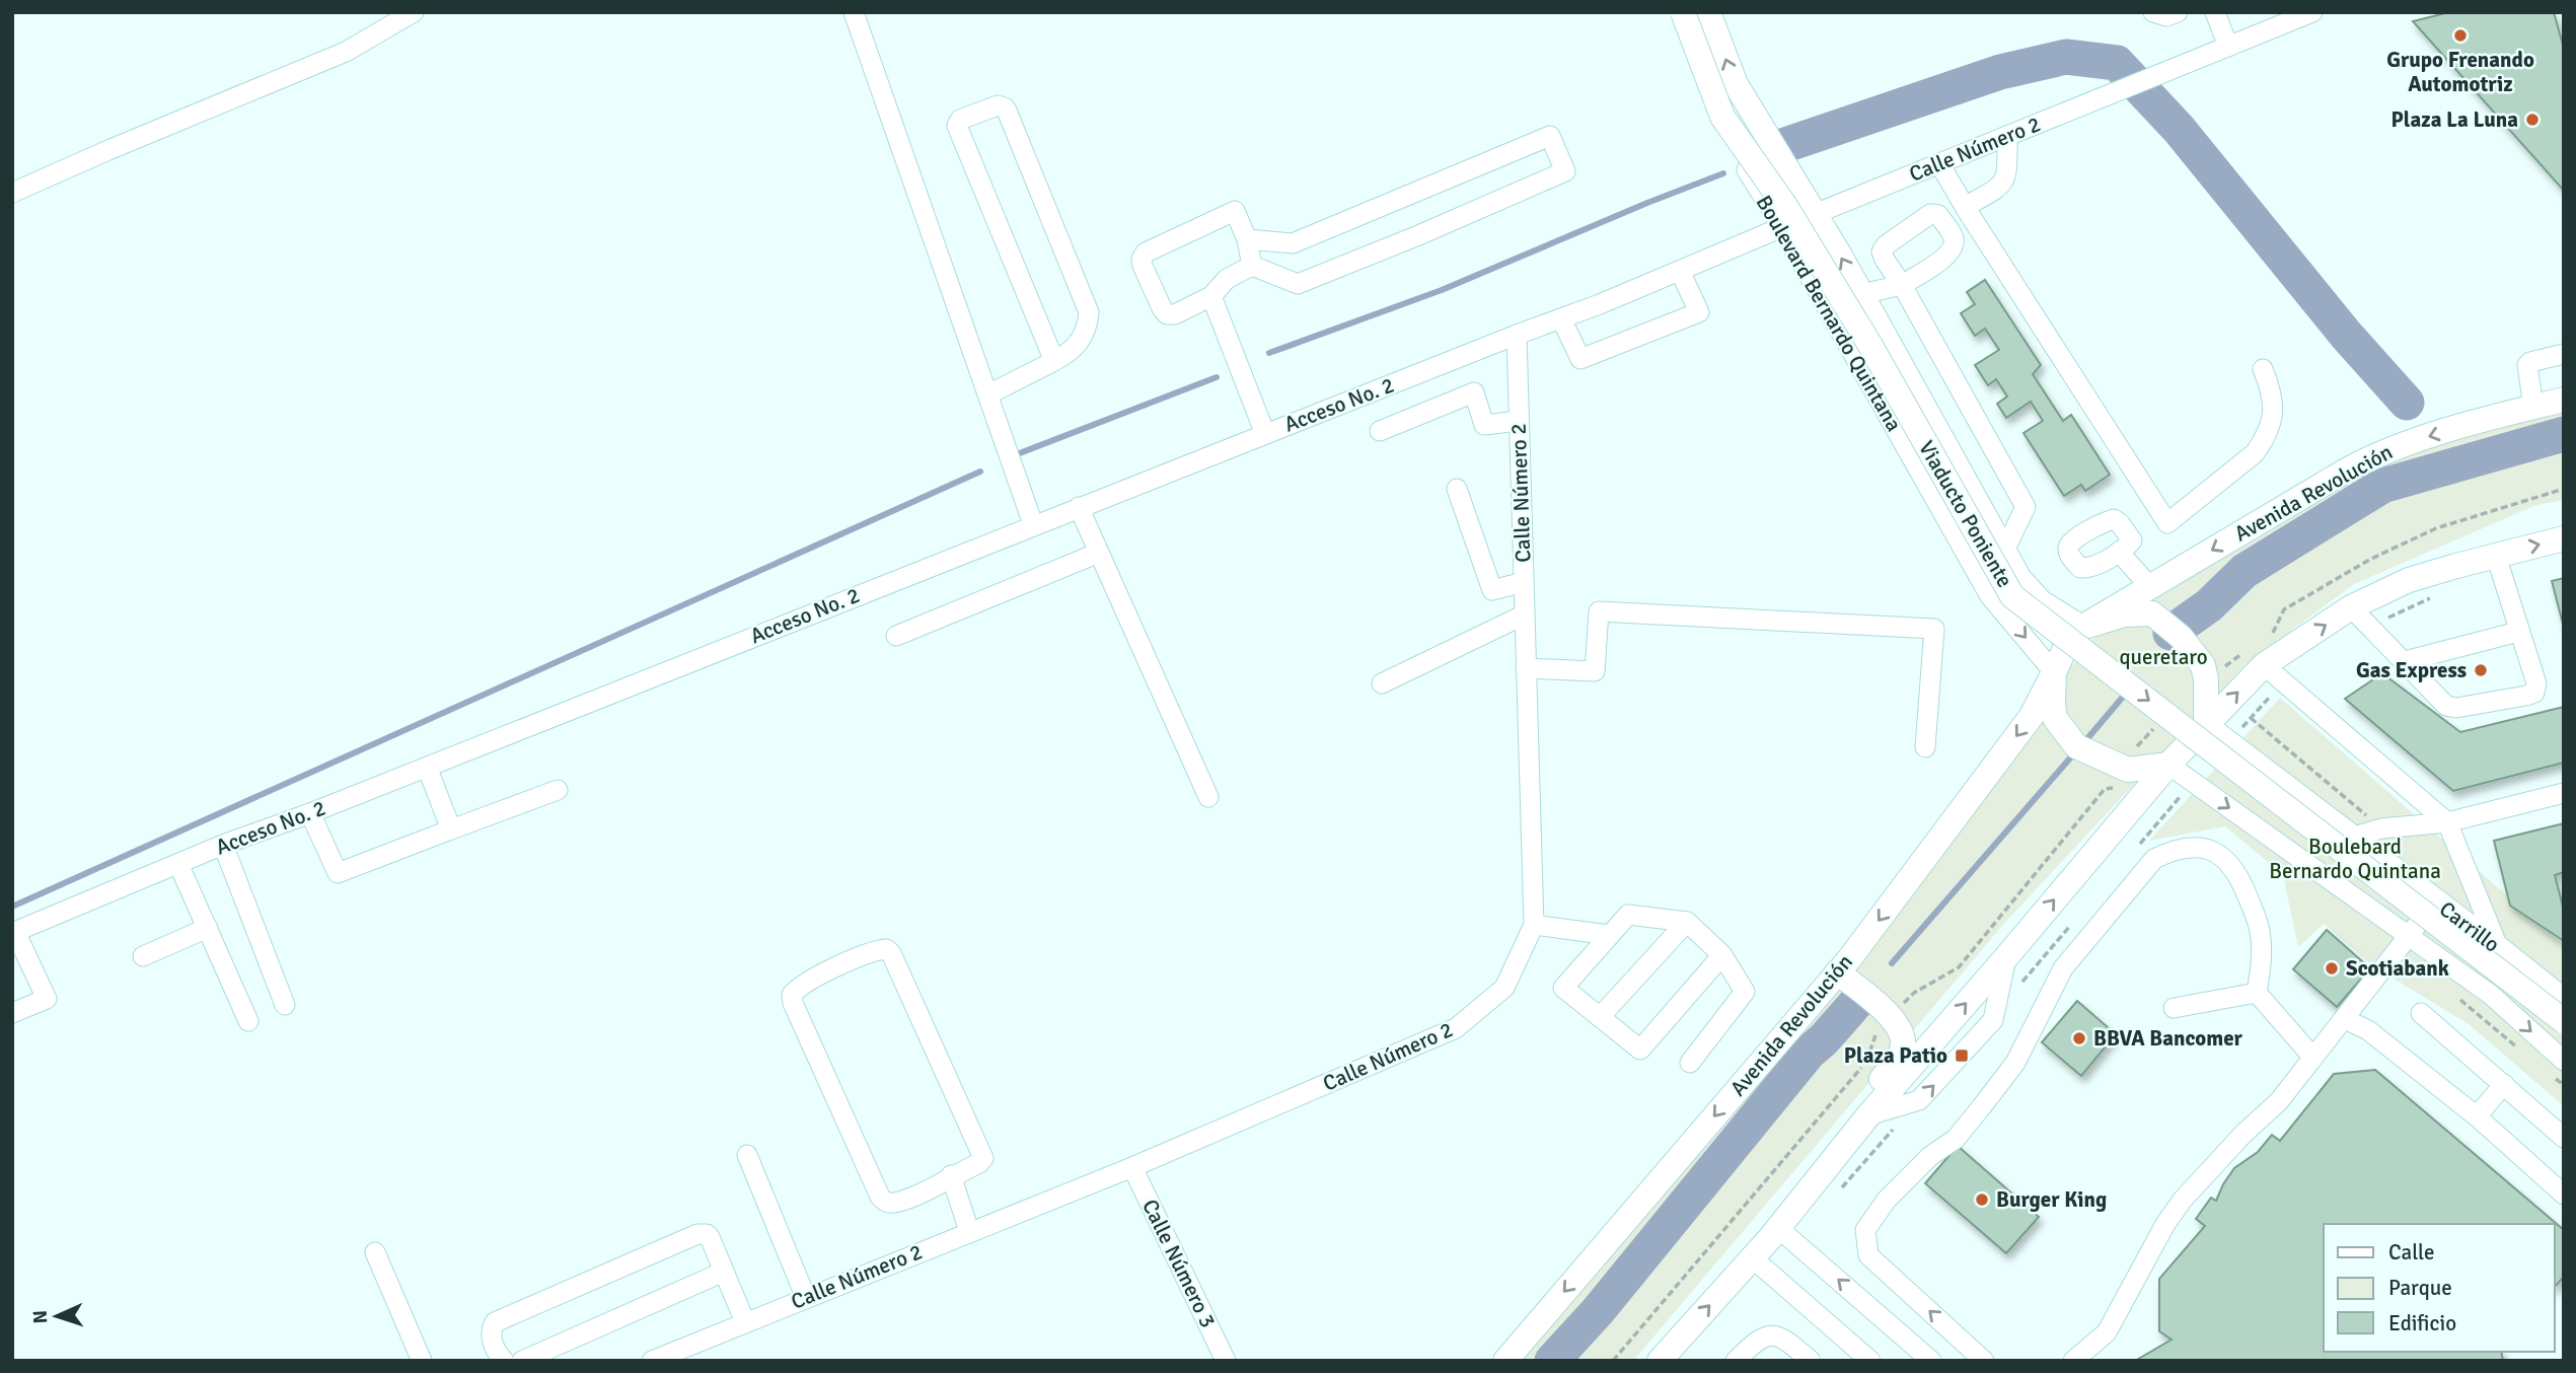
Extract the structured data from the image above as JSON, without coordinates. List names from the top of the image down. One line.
{"streets":{"main road":["Boulevard Bernardo Quintana","Avenida Revolución","Viaducto Poniente","Carrillo"],"street":["Calle Número 2","Acceso No. 2","Calle Número 3"]},"crossings":[["Calle Número 2","Boulevard Bernardo Quintana"],["Calle Número 2","Acceso No. 2"],["Calle Número 2","Calle Número 3"],["Boulevard Bernardo Quintana","Avenida Revolución"],["Boulevard Bernardo Quintana","Carrillo"],["Avenida Revolución","Carrillo"]],"one_way":["Viaducto Poniente"],"parks":["queretaro","Boulebard Bernardo Quintana"],"places":{"other":["Grupo Frenando Automotriz","Plaza La Luna","Gas Express","Scotiabank","BBVA Bancomer","Burger King"],"transit":["Plaza Patio"]},"legend":["Calle","Parque","Edificio"],"north":"left"}
